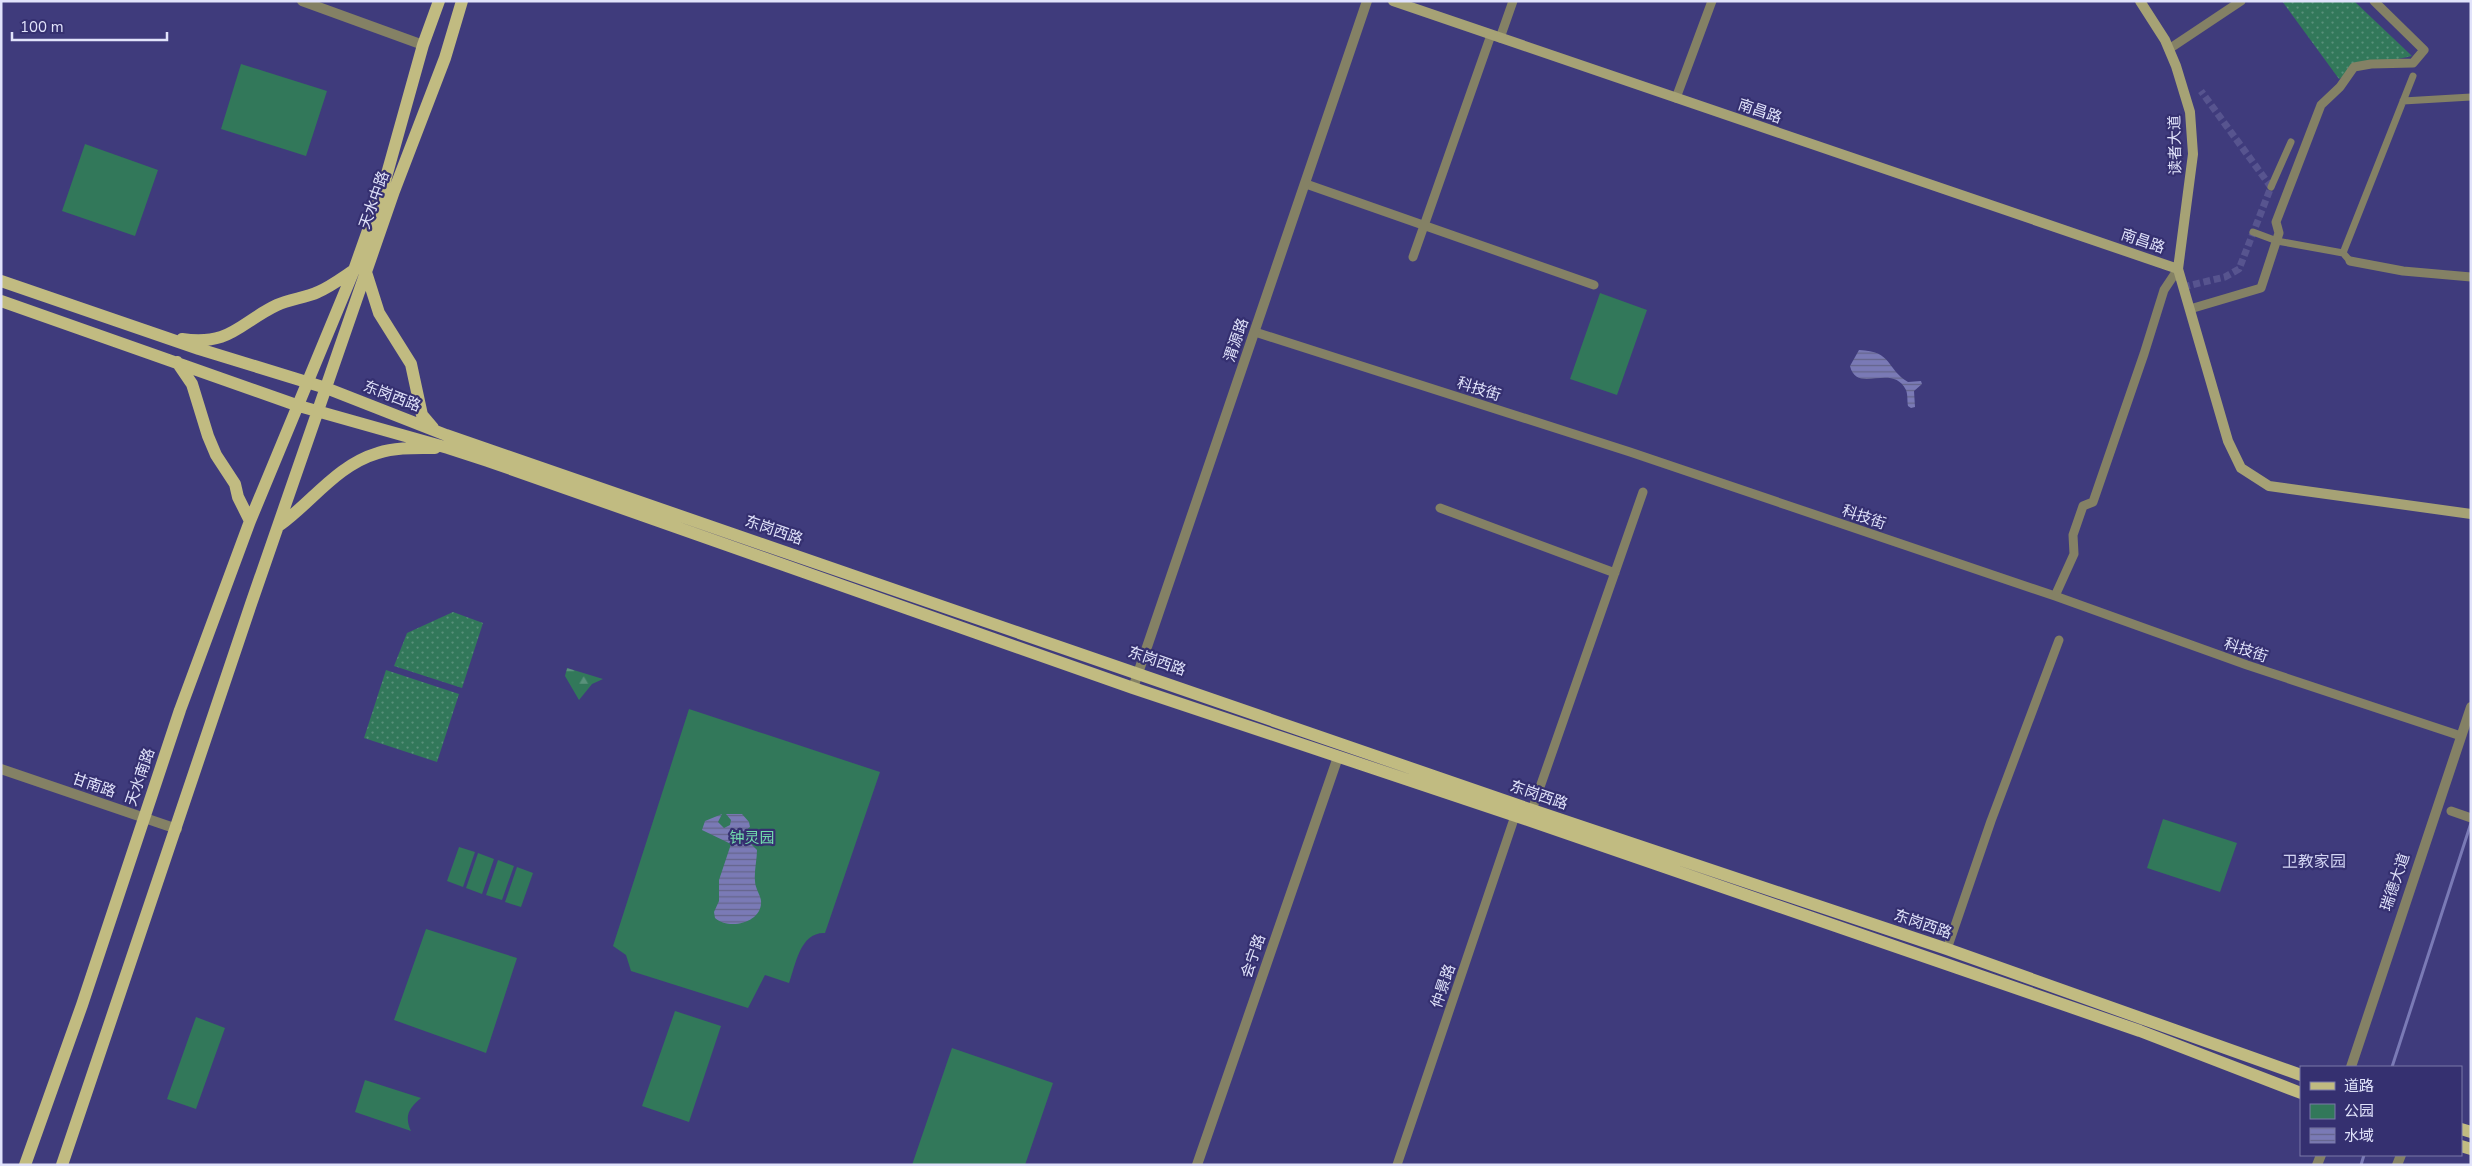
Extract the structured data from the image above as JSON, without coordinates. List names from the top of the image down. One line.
{"streets":{"main road":["南昌路","读者大道","天水中路","东岗西路","天水南路"],"street":["渭源路","科技街","甘南路","瑞德大道","会宁路","仲景路"]},"crossings":[["南昌路","读者大道"],["天水中路","东岗西路"],["天水中路","天水南路"],["渭源路","科技街"],["渭源路","东岗西路"],["科技街","瑞德大道"],["东岗西路","天水南路"],["东岗西路","会宁路"],["东岗西路","仲景路"],["天水南路","甘南路"]],"districts":["卫教家园"],"parks":["钟灵园"],"legend":["道路","公园","水域"],"scale_bar":"100 m"}
